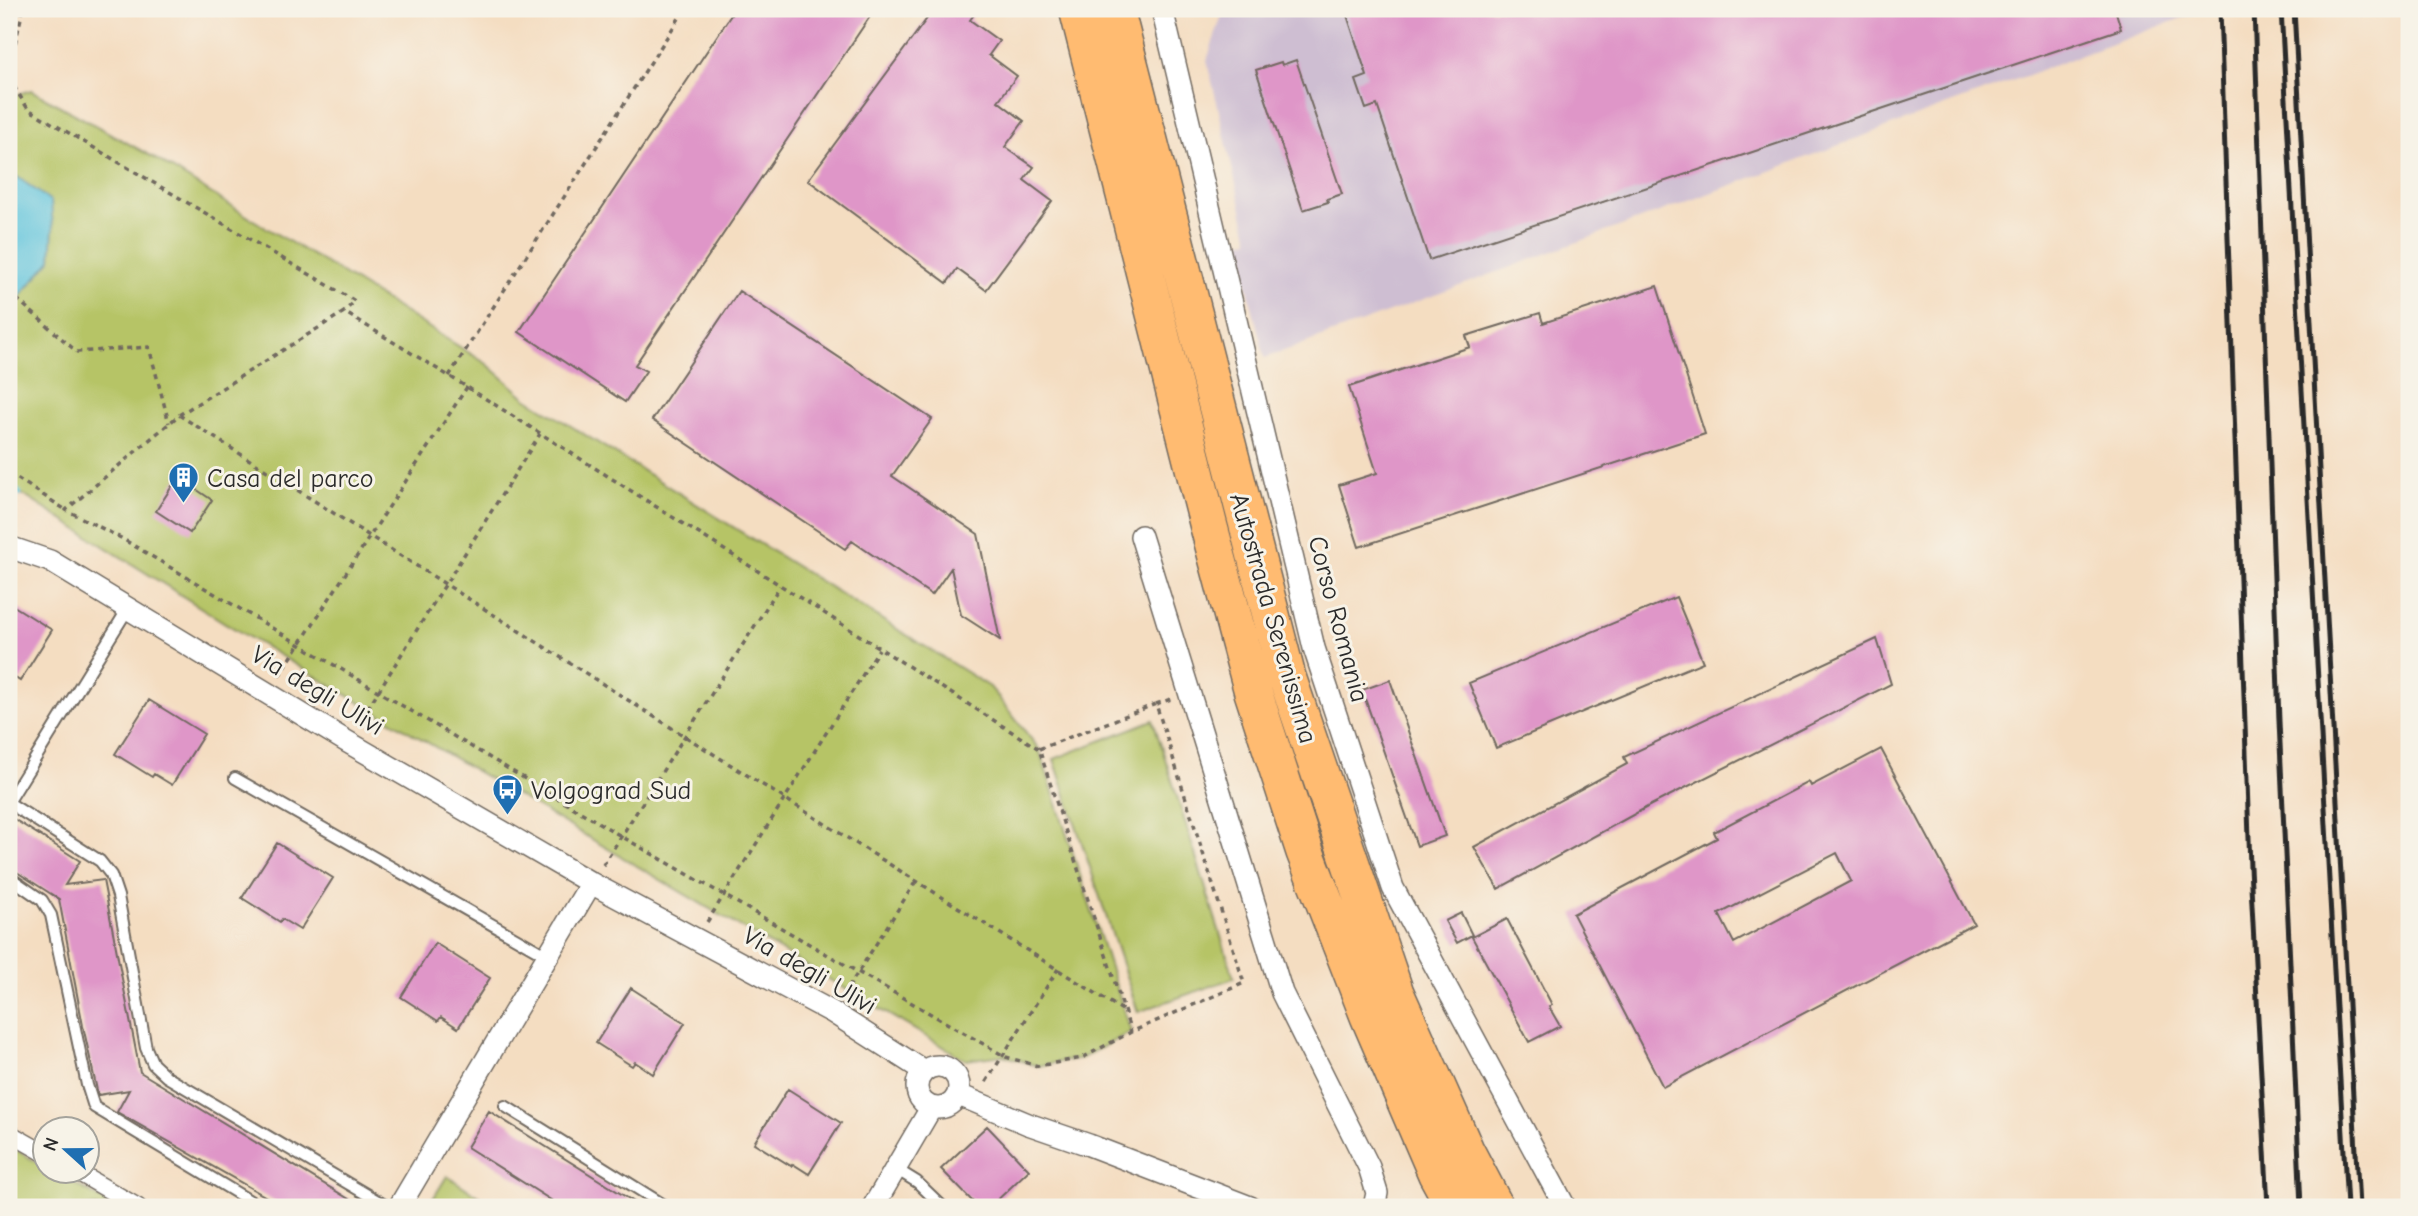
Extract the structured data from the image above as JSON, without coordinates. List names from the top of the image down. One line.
{"streets":{"highway":["Autostrada Serenissima"],"street":["Corso Romania","Via degli Ulivi"]},"places":{"building":["Casa del parco"],"bus stop":["Volgograd Sud"]},"north":"left"}
